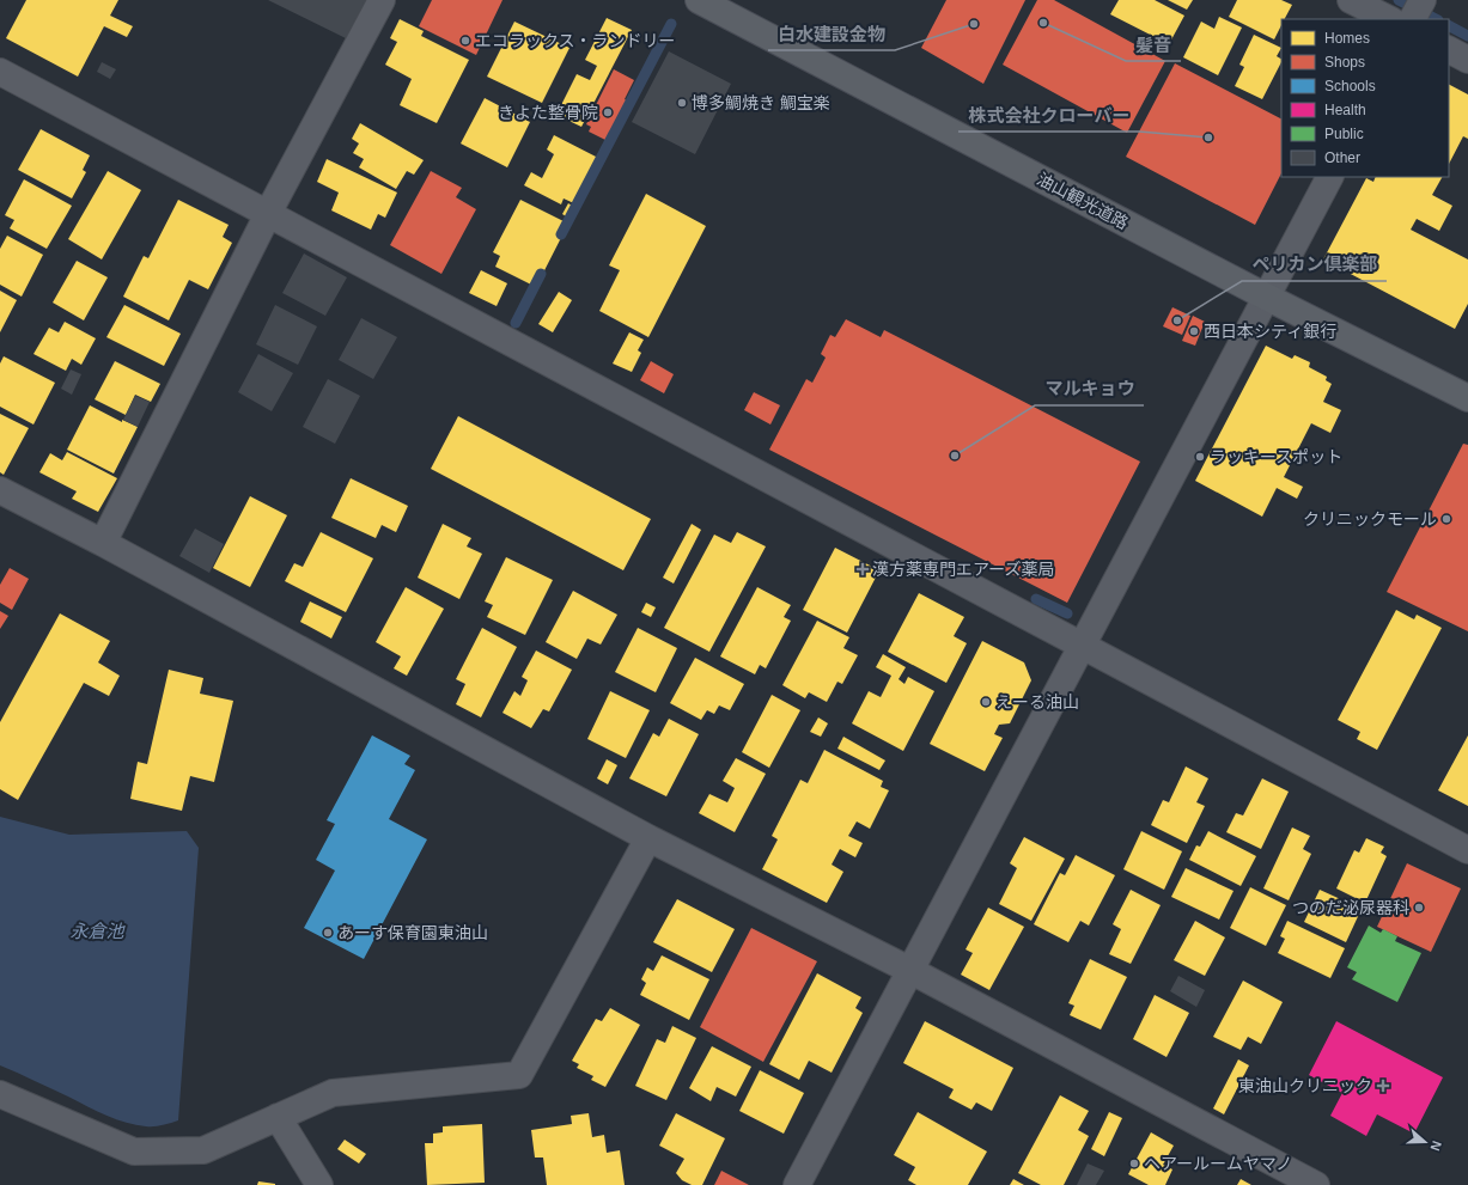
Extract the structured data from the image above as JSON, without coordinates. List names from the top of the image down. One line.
{"streets":{"main road":["油山観光道路"]},"water":["永倉池"],"places":{"other":["髪音","白水建設金物","エコラックス・ランドリー","博多鯛焼き 鯛宝楽","きよた整骨院","株式会社クローバー","ペリカン倶楽部","西日本シティ銀行","マルキョウ","ラッキースポット","クリニックモール","えーる油山","つのだ泌尿器科","あーす保育園東油山","ヘアールームヤマノ"],"health":["漢方薬専門エアーズ薬局","東油山クリニック"]},"legend":["Homes","Shops","Schools","Health","Public","Other"],"north":"right"}
